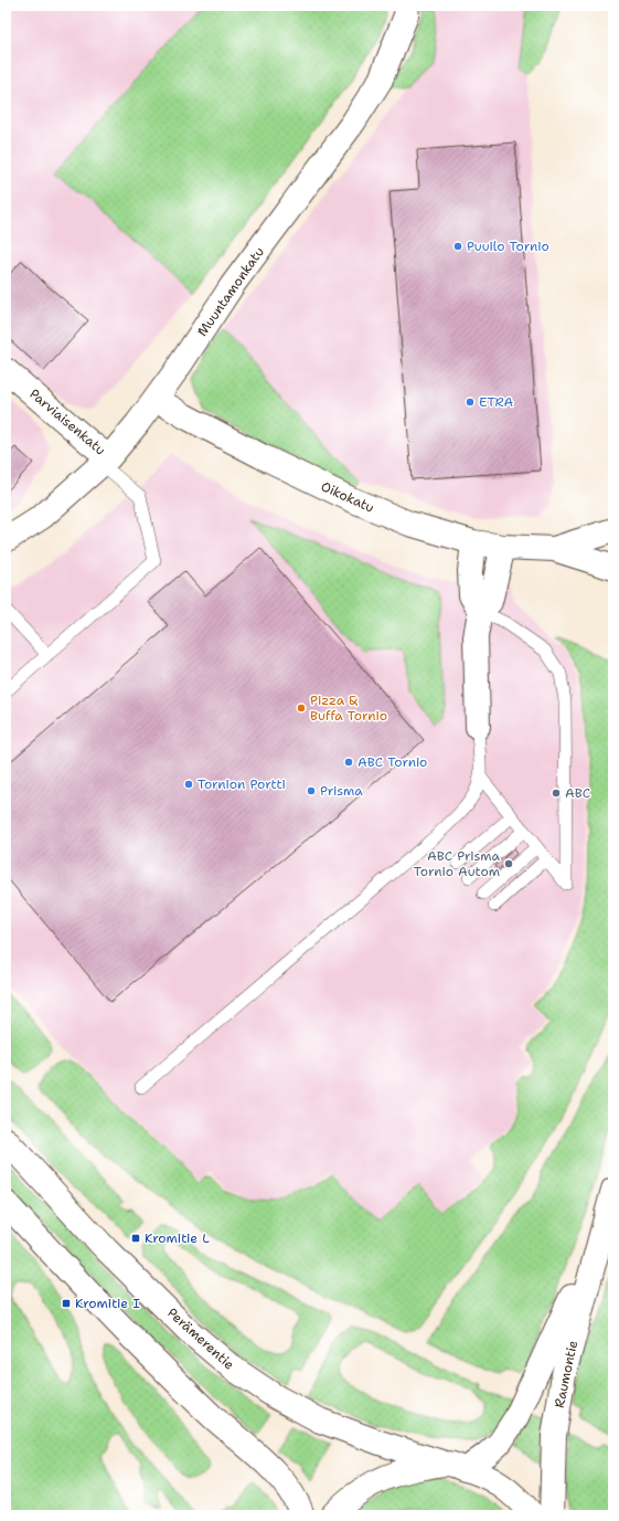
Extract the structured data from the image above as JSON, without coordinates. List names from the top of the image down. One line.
{"streets":{"main road":["Muuntamonkatu","Parviaisenkatu","Oikokatu","Perämerentie","Raumontie"]},"crossings":[["Muuntamonkatu","Parviaisenkatu"],["Muuntamonkatu","Oikokatu"],["Perämerentie","Raumontie"]],"places":{"other":["Puuilo Tornio","ETRA","Pizza & Buffa Tornio","ABC Tornio","Tornion Portti","Prisma","ABC","ABC Prisma Tornio Autom"],"transit":["Kromitie L","Kromitie I"]}}
